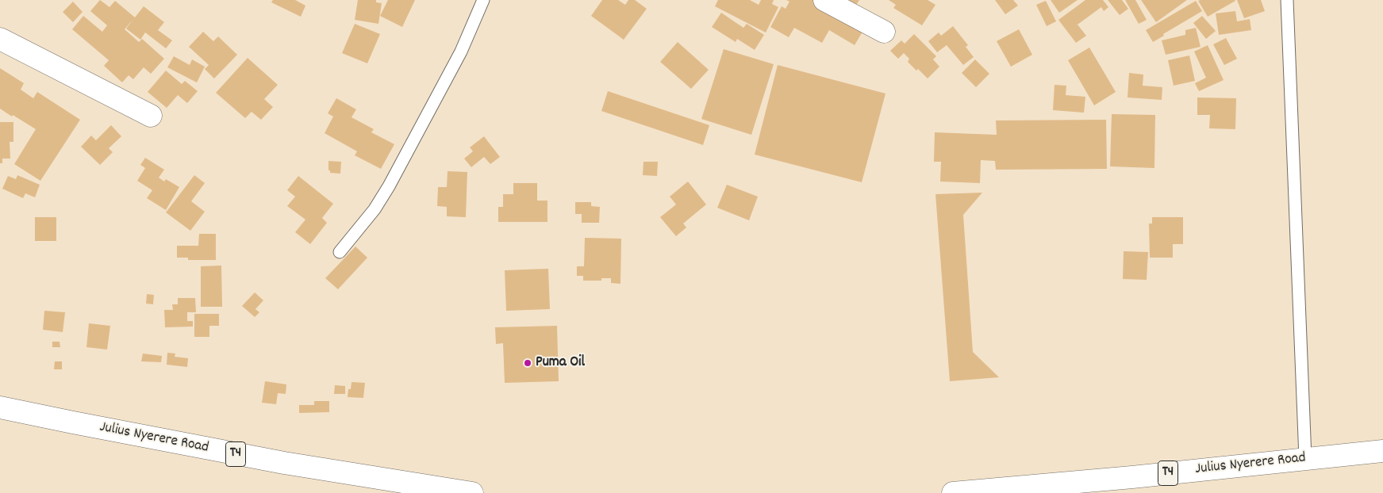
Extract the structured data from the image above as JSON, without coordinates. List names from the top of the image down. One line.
{"streets":{"main road":["Julius Nyerere Road","T4"]},"places":["Puma Oil"]}
